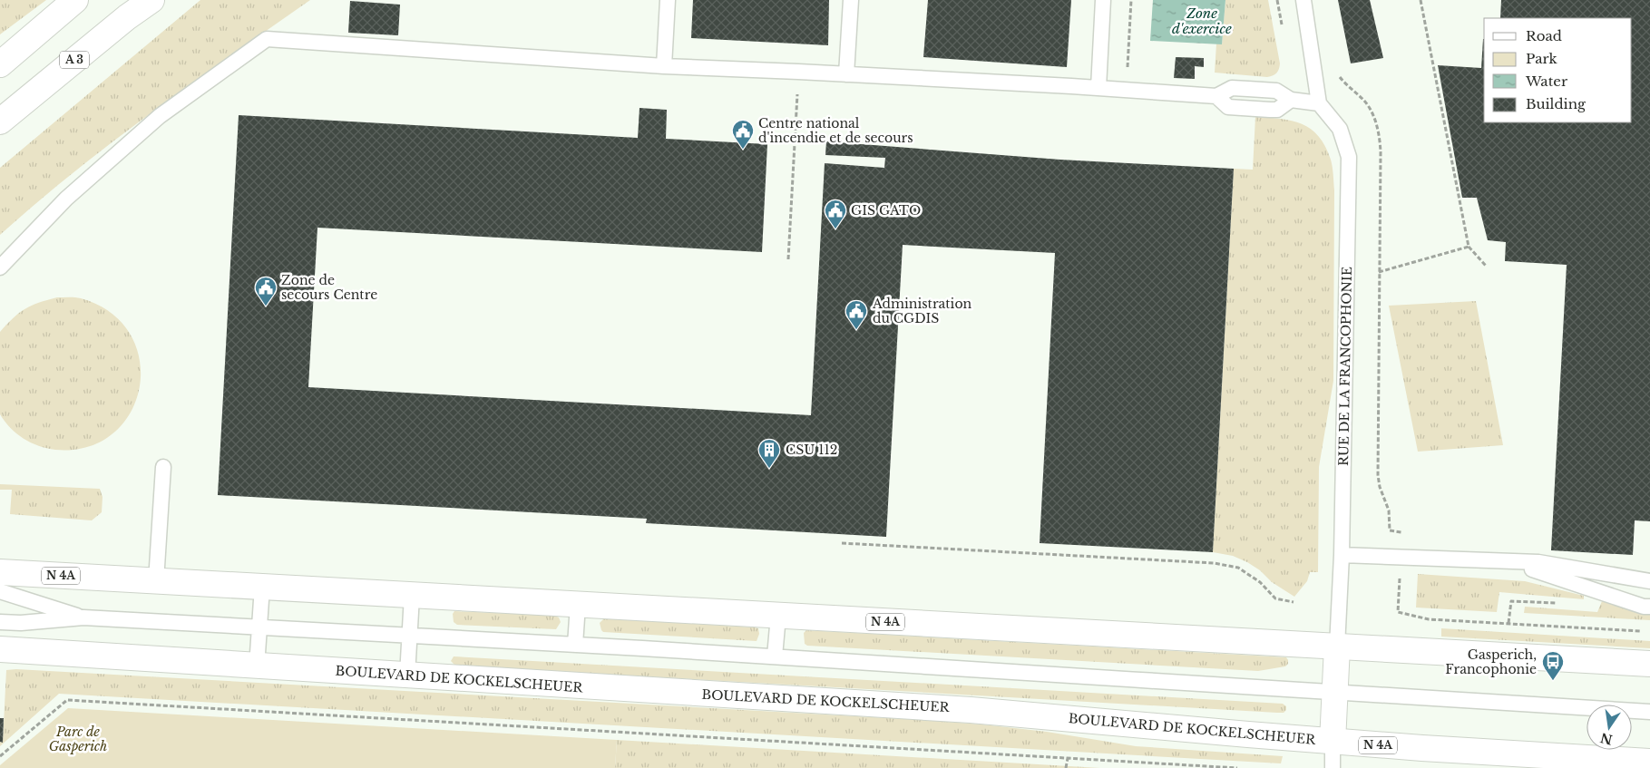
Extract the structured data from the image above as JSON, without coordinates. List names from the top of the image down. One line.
{"streets":{"main road":["A 3","RUE DE LA FRANCOPHONIE","N 4A","BOULEVARD DE KOCKELSCHEUER"]},"crossings":[["RUE DE LA FRANCOPHONIE","N 4A"],["RUE DE LA FRANCOPHONIE","BOULEVARD DE KOCKELSCHEUER"]],"water":["Zone d'exercice"],"parks":["Parc de Gasperich"],"places":{"public building":["Centre national d'incendie et de secours","GIS GATO","Zone de secours Centre","Administration du CGDIS"],"building":["CSU 112"],"bus stop":["Gasperich, Francophonie"]},"legend":["Road","Park","Water","Building"],"north":"bottom"}
